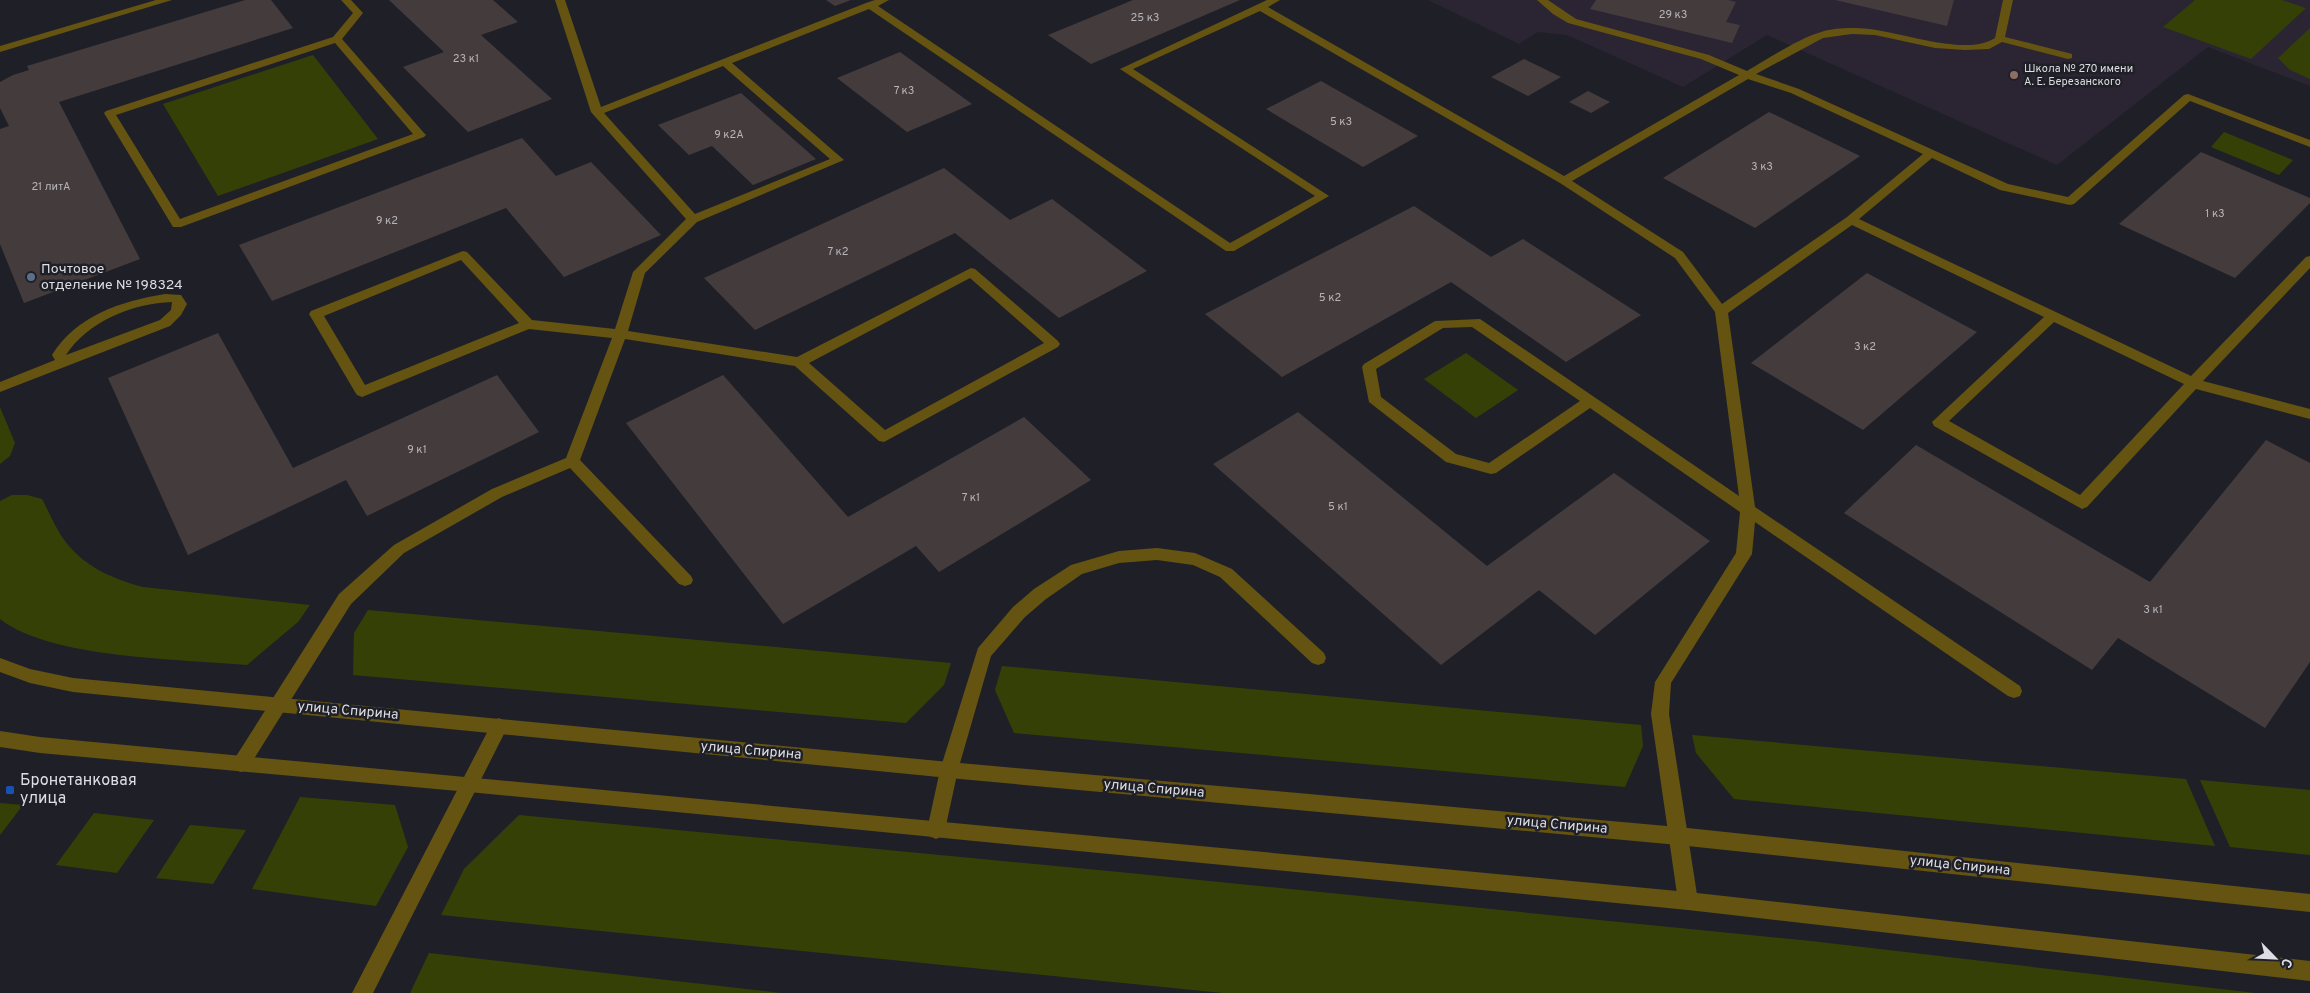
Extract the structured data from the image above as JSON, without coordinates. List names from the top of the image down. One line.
{"streets":{"street":["улица Спирина"]},"places":{"other":["Школа № 270 имени А. Е. Березанского","Почтовое отделение № 198324"],"transit":["Бронетанковая улица"]},"house_numbers":["29 к3","25 к3","23 к1","7 к3","5 к3","9 к2А","3 к3","21 литА","1 к3","9 к2","7 к2","5 к2","3 к2","9 к1","7 к1","5 к1","3 к1"],"north":"bottom right"}
